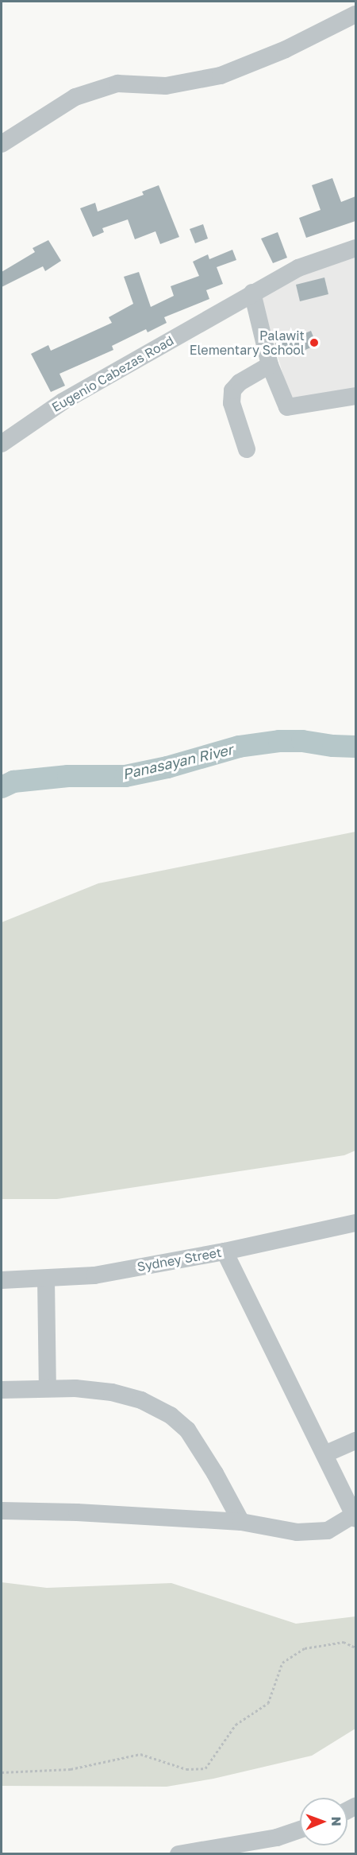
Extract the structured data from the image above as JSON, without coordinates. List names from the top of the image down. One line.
{"streets":{"street":["Eugenio Cabezas Road","Sydney Street"]},"water":["Panasayan River"],"places":["Palawit Elementary School"],"north":"right"}
